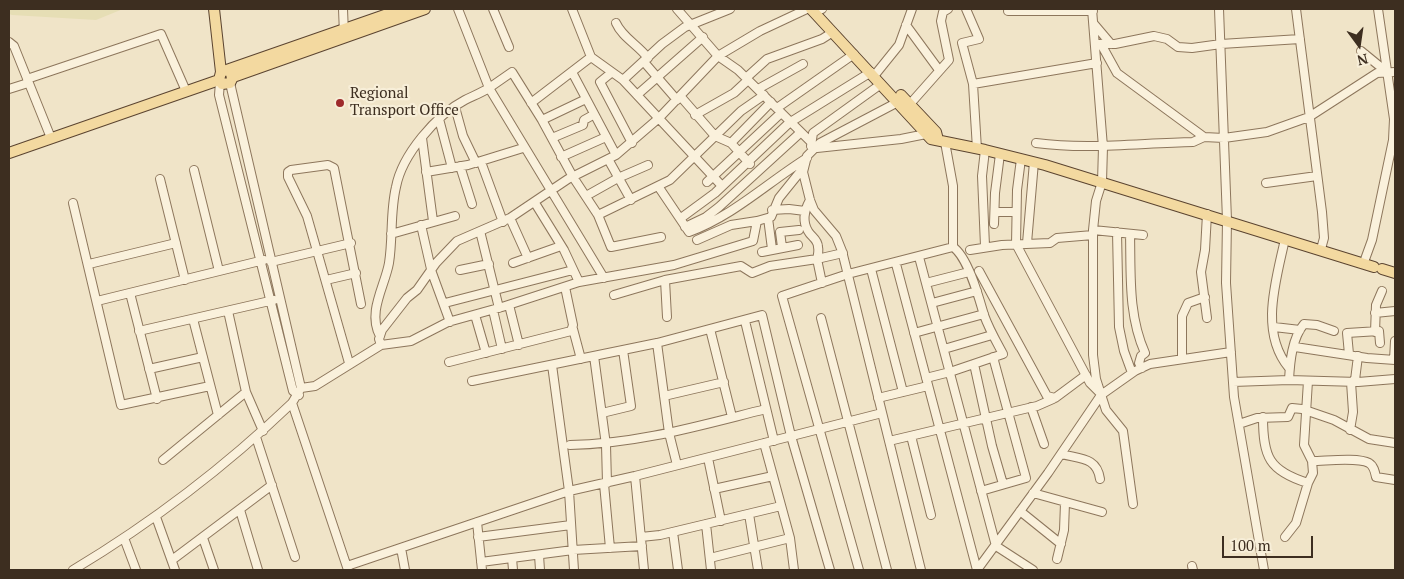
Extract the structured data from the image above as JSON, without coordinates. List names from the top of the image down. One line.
{"places":["Regional Transport Office"],"scale_bar":"100 m","north":"bottom"}
